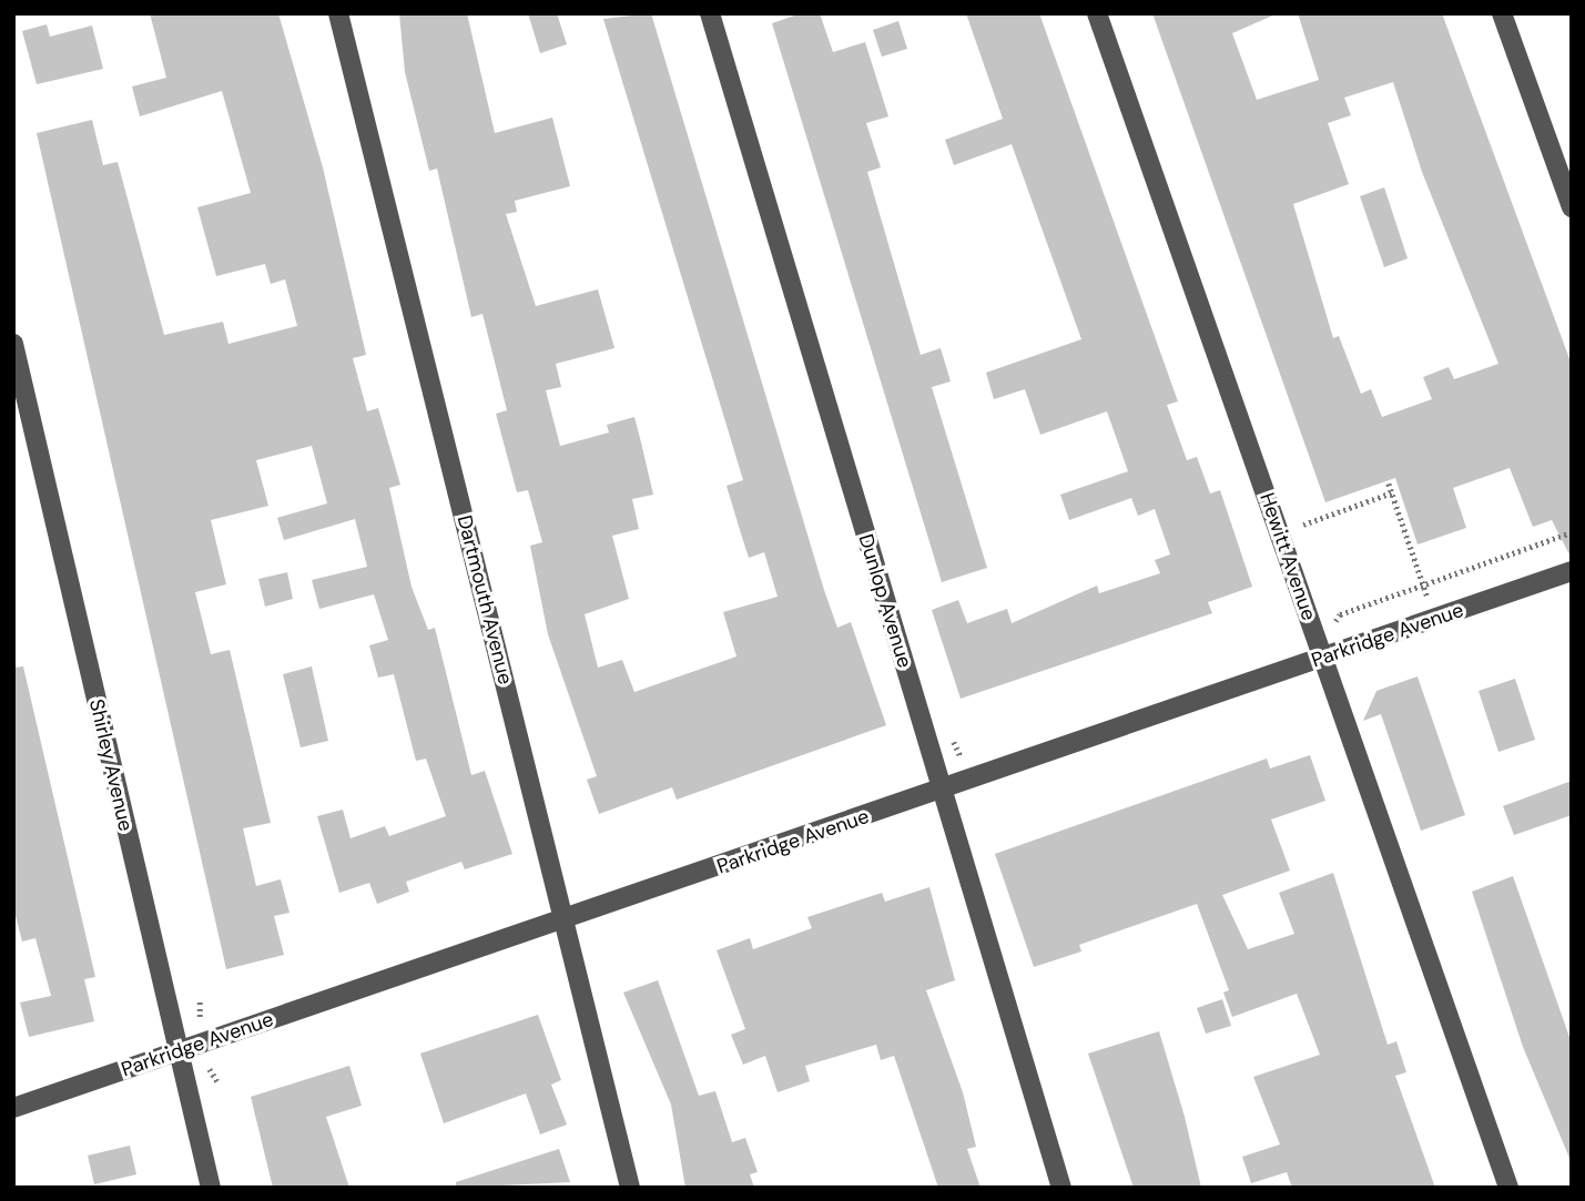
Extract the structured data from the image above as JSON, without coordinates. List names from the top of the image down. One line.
{"streets":{"street":["Hewitt Avenue","Dartmouth Avenue","Dunlop Avenue","Parkridge Avenue","Shirley Avenue"]},"crossings":[["Hewitt Avenue","Parkridge Avenue"],["Dartmouth Avenue","Parkridge Avenue"],["Dunlop Avenue","Parkridge Avenue"],["Parkridge Avenue","Shirley Avenue"]]}
